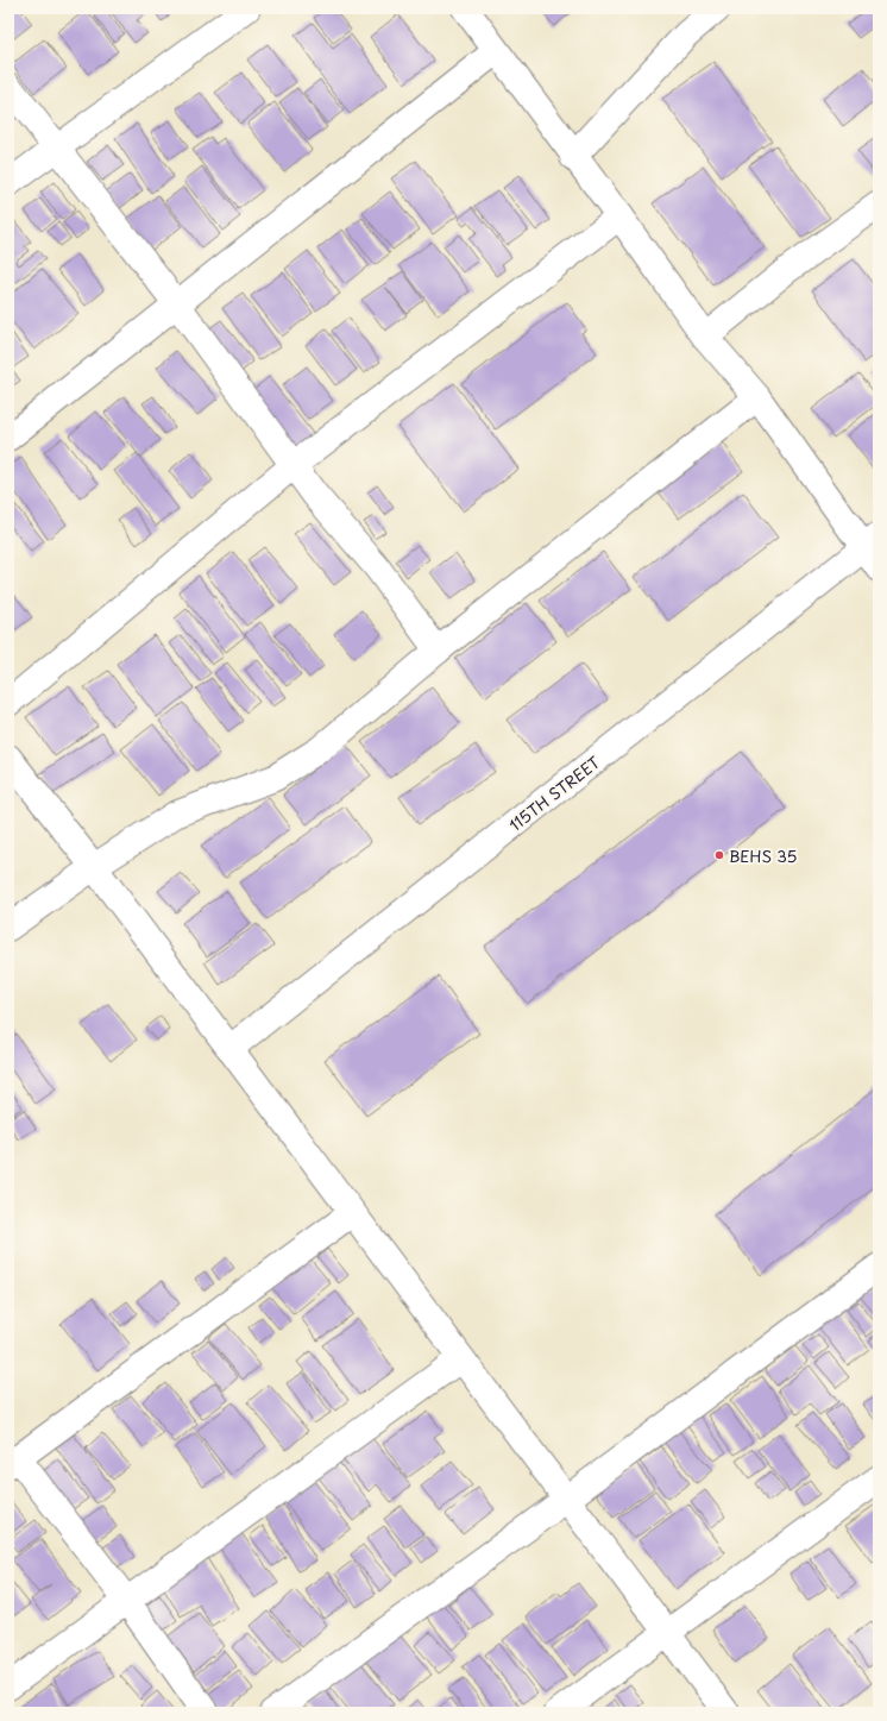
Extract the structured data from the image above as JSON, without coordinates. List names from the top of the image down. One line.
{"streets":{"street":["115TH STREET"]},"places":["BEHS 35"]}
